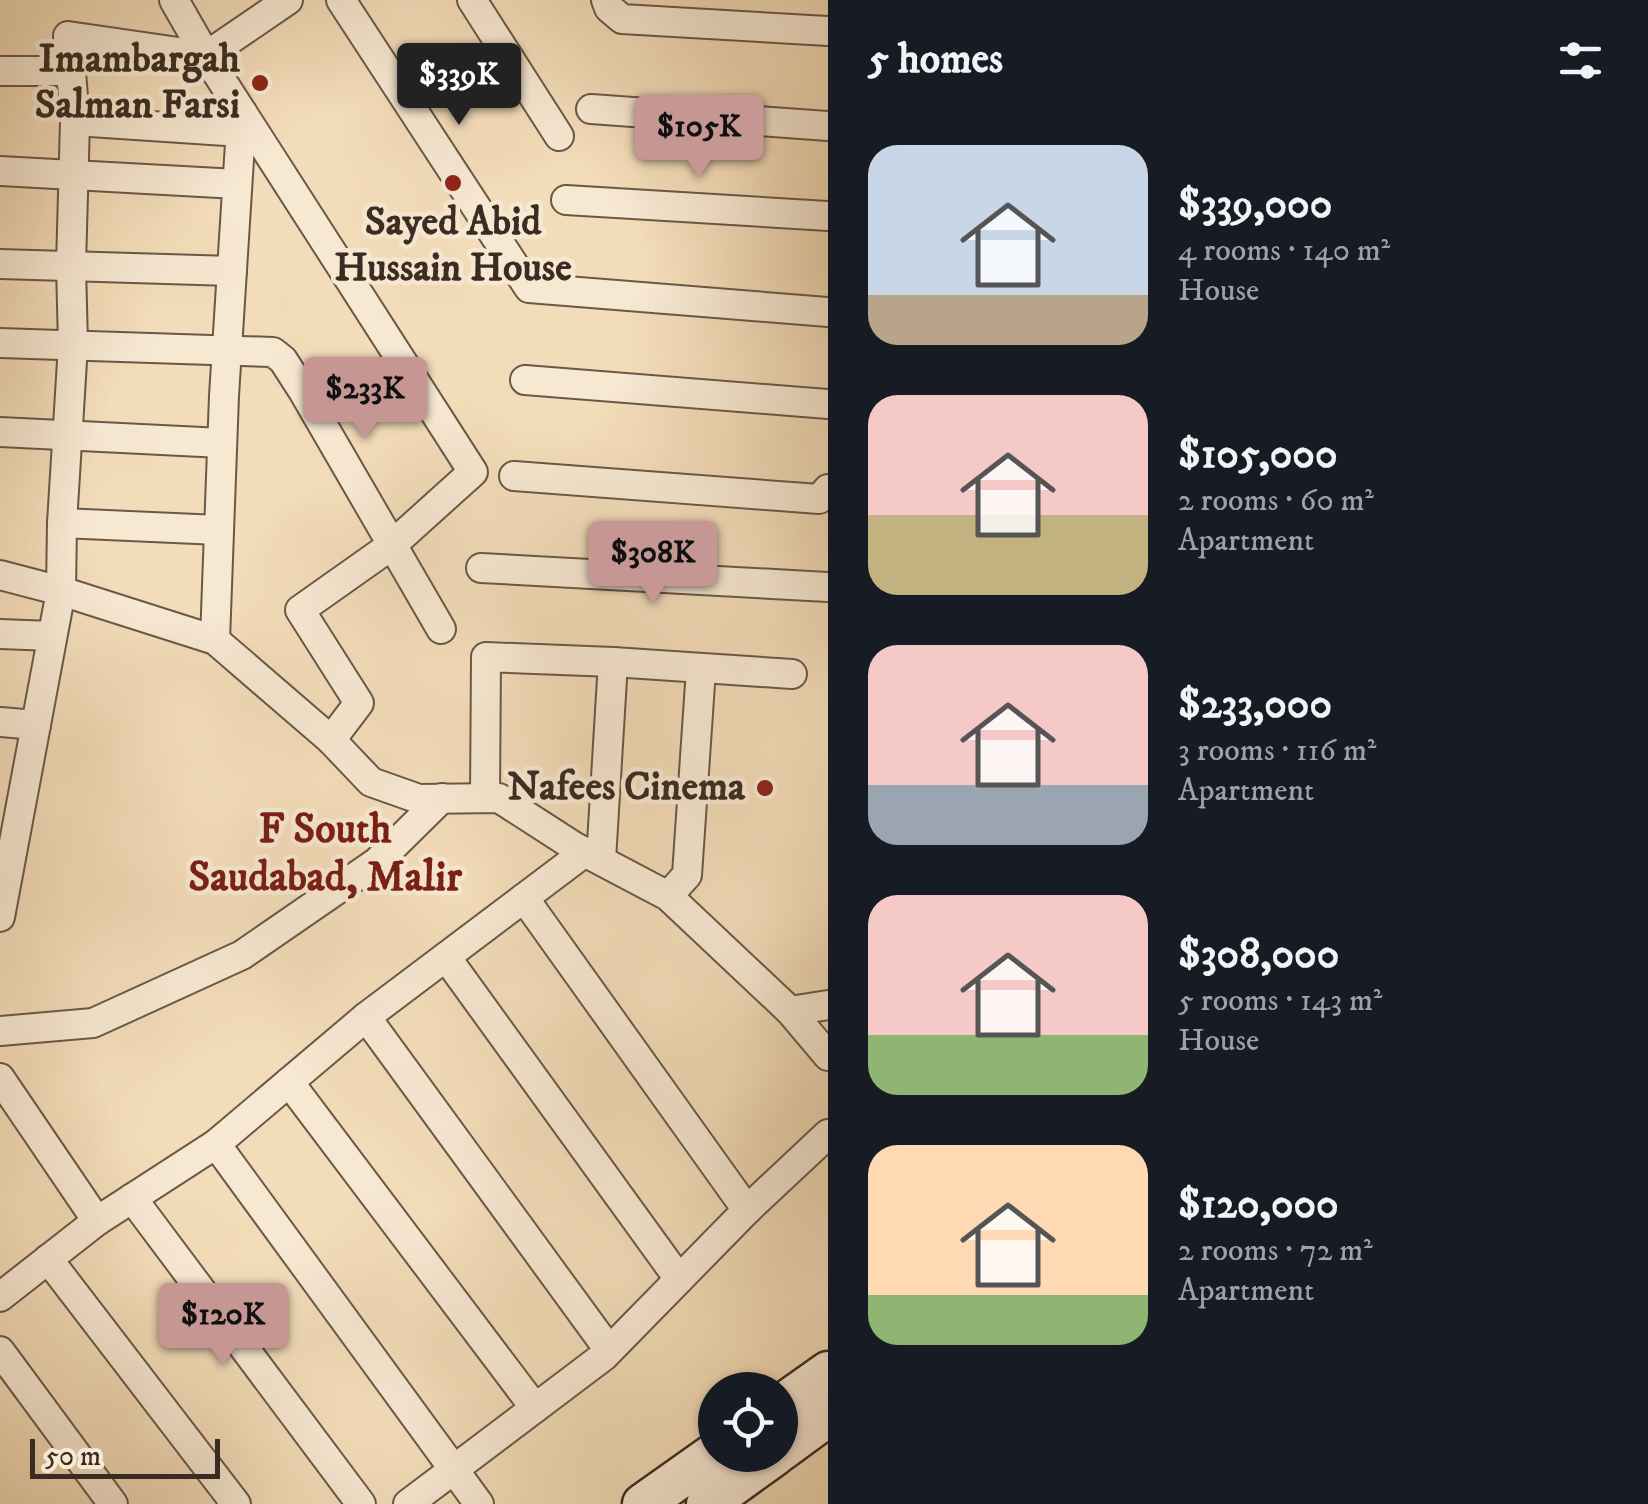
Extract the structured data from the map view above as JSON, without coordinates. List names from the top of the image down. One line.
{"districts":["F South Saudabad, Malir"],"places":["Imambargah Salman Farsi","Sayed Abid Hussain House","Nafees Cinema"],"scale_bar":"50 m","page":{"heading":"5 homes","price":["$339K","$105K","$233K","$308K","$120K"],"list":[{"name":"$339,000","note":"4 rooms · 140 m² · House"},{"name":"$105,000","note":"2 rooms · 60 m² · Apartment"},{"name":"$233,000","note":"3 rooms · 116 m² · Apartment"},{"name":"$308,000","note":"5 rooms · 143 m² · House"},{"name":"$120,000","note":"2 rooms · 72 m² · Apartment"}],"scale":"50 m"}}
